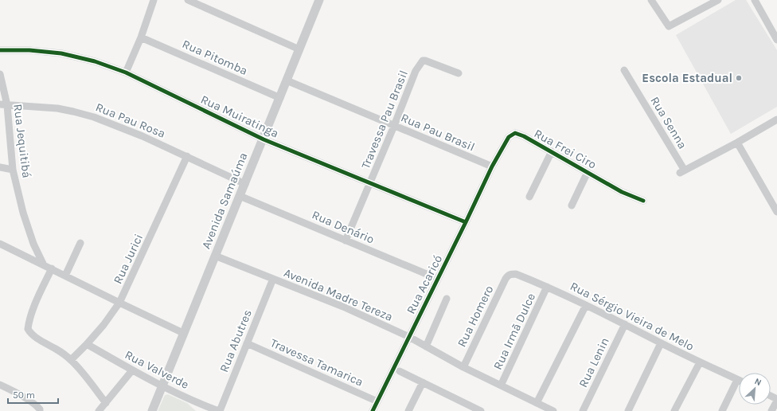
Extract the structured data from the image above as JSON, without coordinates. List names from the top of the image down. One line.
{"streets":{"street":["Rua Pitomba","Rua Muiratinga","Travessa Pau Brasil","Rua Pau Rosa","Rua Senna","Rua Pau Brasil","Rua Jequitibá","Rua Frei Ciro","Avenida Samaúma","Rua Denário","Rua Jurici","Rua Acaricó","Avenida Madre Tereza","Rua Homero","Rua Sérgio Vieira de Melo","Rua Irmã Dulce","Rua Abutres","Travessa Tamarica","Rua Lenin","Rua Valverde"]},"crossings":[["Rua Pitomba","Avenida Samaúma"],["Rua Muiratinga","Travessa Pau Brasil"],["Rua Muiratinga","Avenida Samaúma"],["Rua Muiratinga","Rua Acaricó"],["Travessa Pau Brasil","Rua Pau Brasil"],["Travessa Pau Brasil","Rua Denário"],["Rua Pau Rosa","Rua Jequitibá"],["Rua Pau Rosa","Avenida Samaúma"],["Rua Pau Rosa","Rua Jurici"],["Rua Pau Brasil","Rua Frei Ciro"],["Rua Pau Brasil","Avenida Samaúma"],["Rua Pau Brasil","Rua Acaricó"],["Rua Frei Ciro","Rua Acaricó"],["Avenida Samaúma","Rua Denário"],["Avenida Samaúma","Avenida Madre Tereza"],["Avenida Samaúma","Rua Valverde"],["Rua Denário","Rua Acaricó"],["Rua Jurici","Rua Valverde"],["Rua Acaricó","Avenida Madre Tereza"],["Rua Acaricó","Travessa Tamarica"],["Avenida Madre Tereza","Rua Homero"],["Avenida Madre Tereza","Rua Irmã Dulce"],["Avenida Madre Tereza","Rua Abutres"],["Rua Homero","Rua Sérgio Vieira de Melo"],["Rua Sérgio Vieira de Melo","Rua Irmã Dulce"],["Rua Sérgio Vieira de Melo","Rua Lenin"],["Rua Abutres","Travessa Tamarica"],["Rua Abutres","Rua Valverde"]],"places":["Escola Estadual"],"scale_bar":"50 m","north":"top right"}
